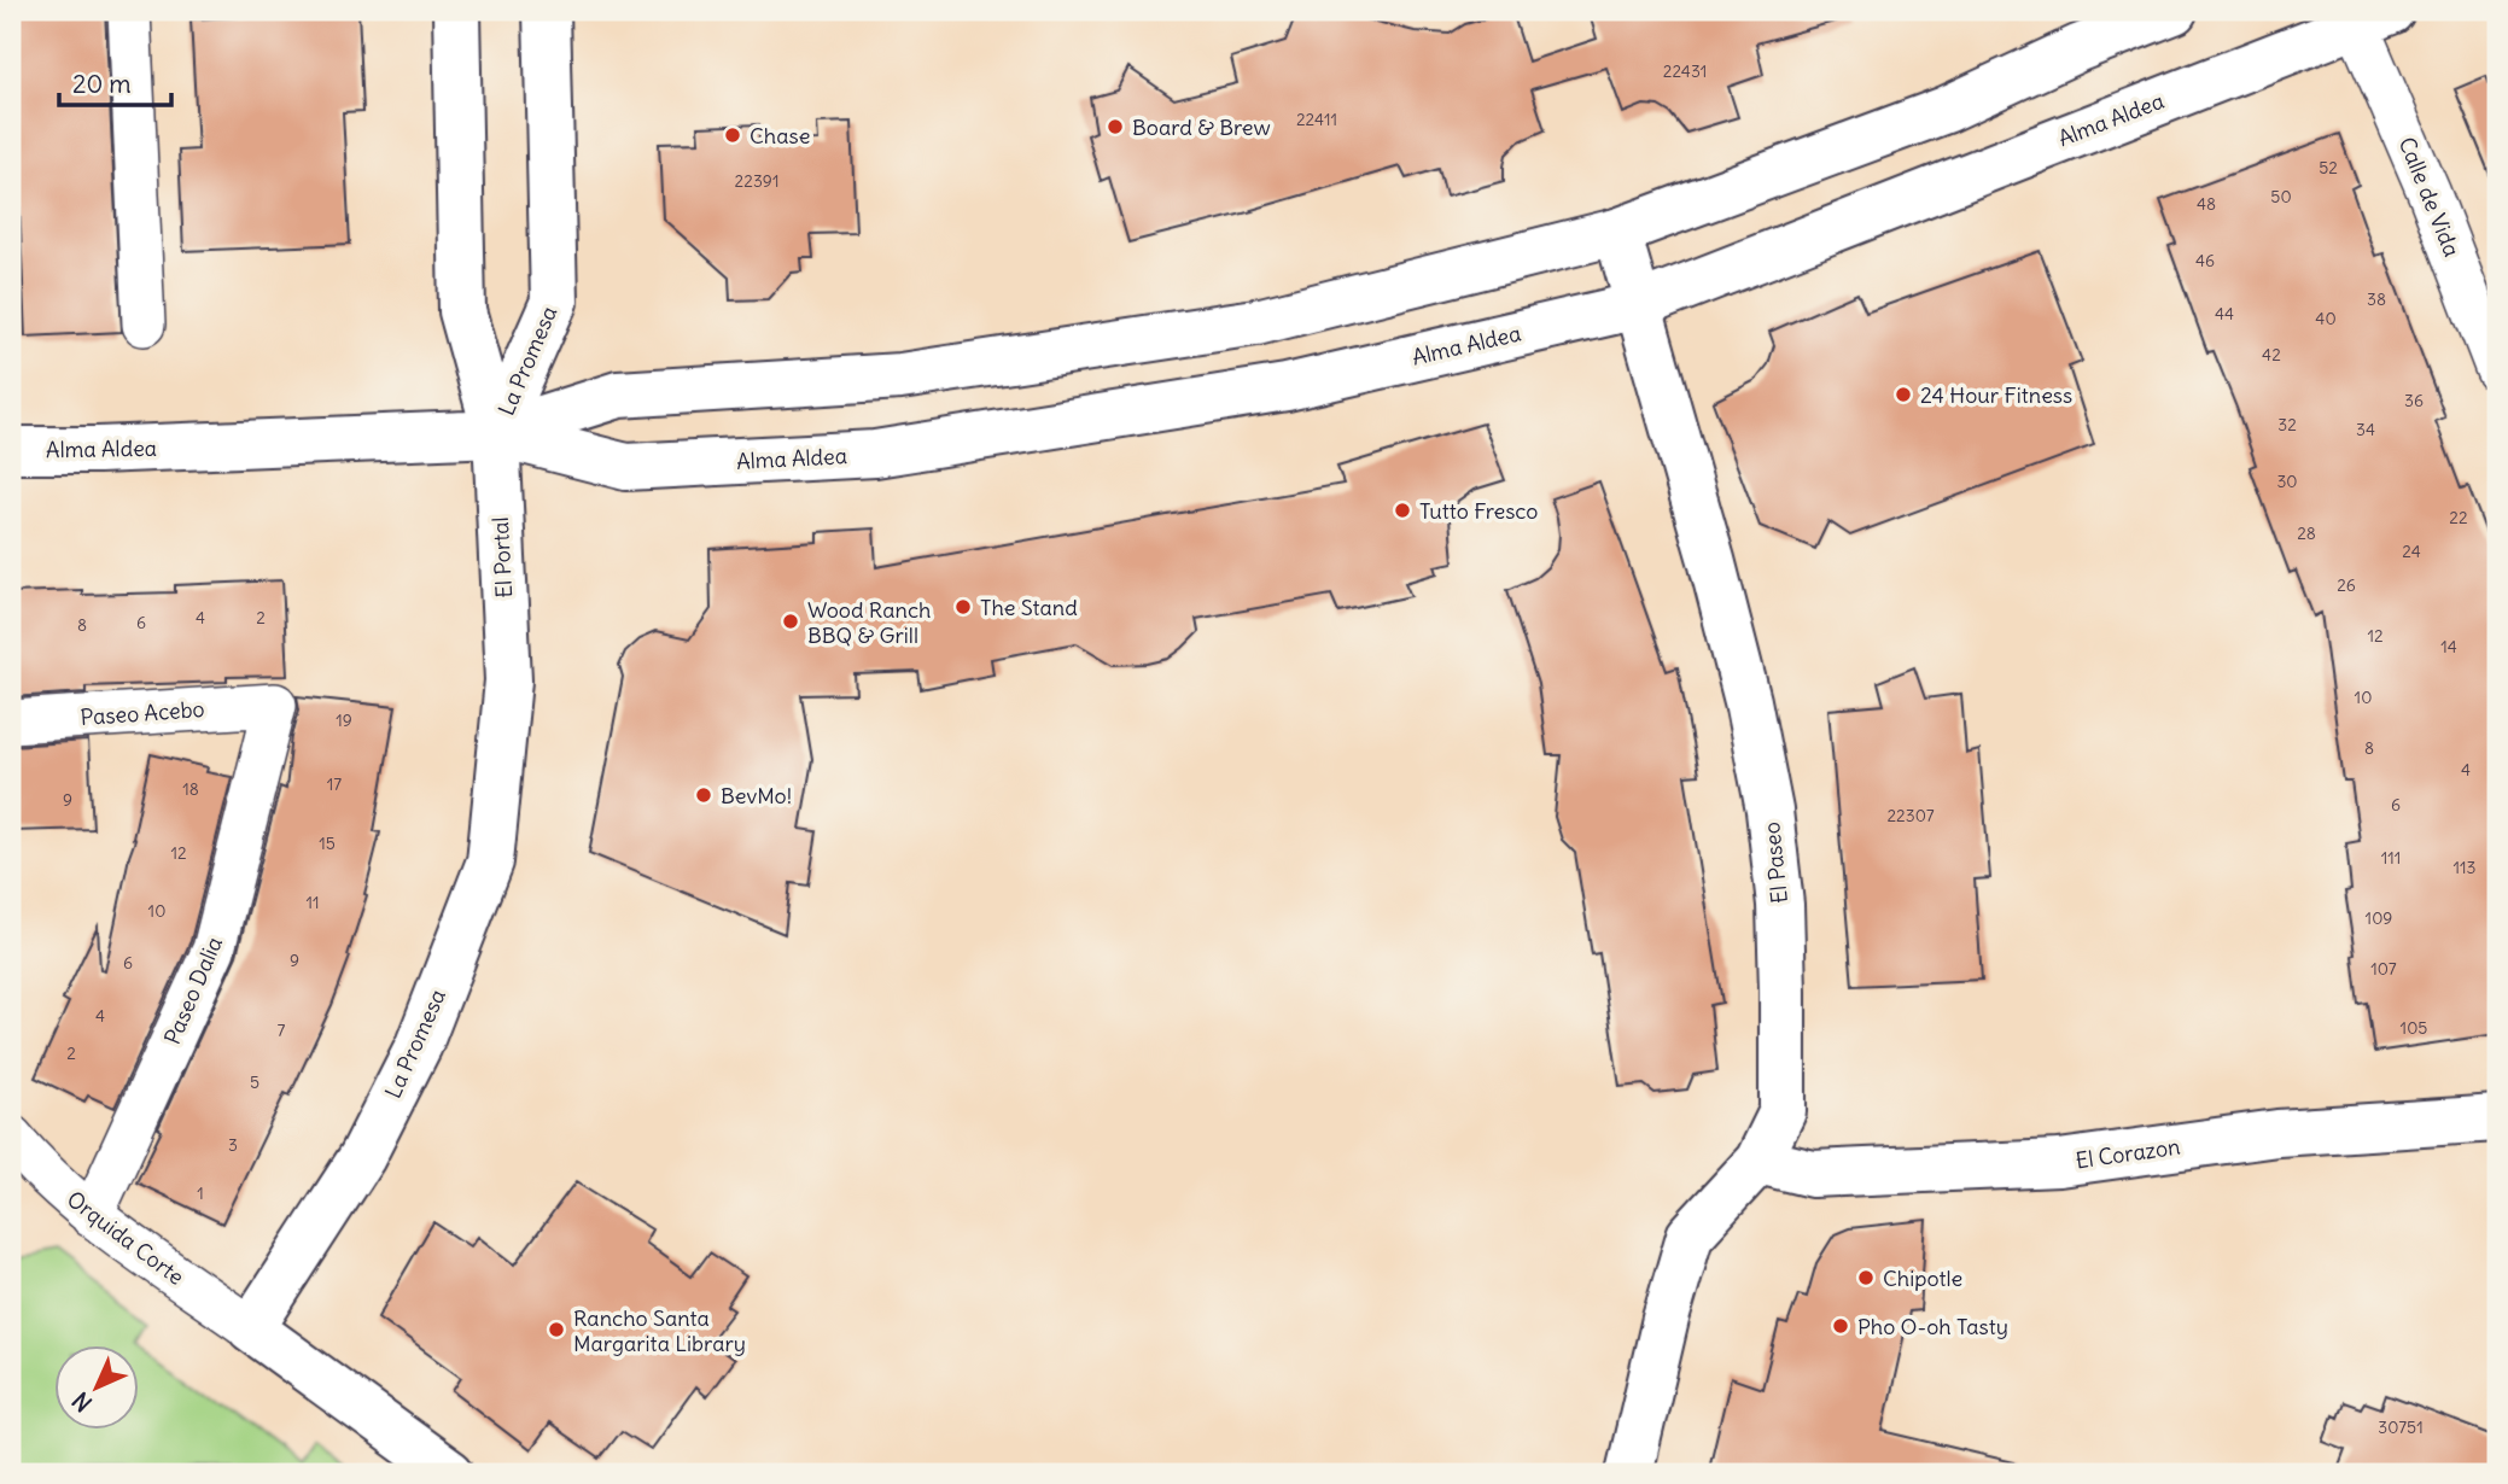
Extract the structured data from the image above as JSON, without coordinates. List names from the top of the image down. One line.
{"streets":{"main road":["Alma Aldea","La Promesa","El Portal","El Paseo","El Corazon"],"street":["Calle de Vida","Paseo Acebo","Paseo Dalia","Orquida Corte"]},"crossings":[["Alma Aldea","Calle de Vida"],["Alma Aldea","La Promesa"],["Alma Aldea","El Portal"],["Alma Aldea","El Paseo"],["La Promesa","El Portal"],["La Promesa","Orquida Corte"],["Paseo Acebo","Paseo Dalia"],["El Paseo","El Corazon"],["Paseo Dalia","Orquida Corte"]],"places":["Board & Brew","Chase","24 Hour Fitness","Tutto Fresco","The Stand","Wood Ranch BBQ & Grill","BevMo!","Chipotle","Pho O-oh Tasty","Rancho Santa Margarita Library"],"house_numbers":["22431","22411","52","22391","50","48","46","38","44","40","42","36","32","34","30","22","28","24","26","4","2","6","8","12","14","10","19","8","4","17","18","9","6","22307","15","12","111","113","11","10","109","9","6","107","4","105","7","2","5","3","1","30751"],"scale_bar":"20 m","north":"bottom left"}
